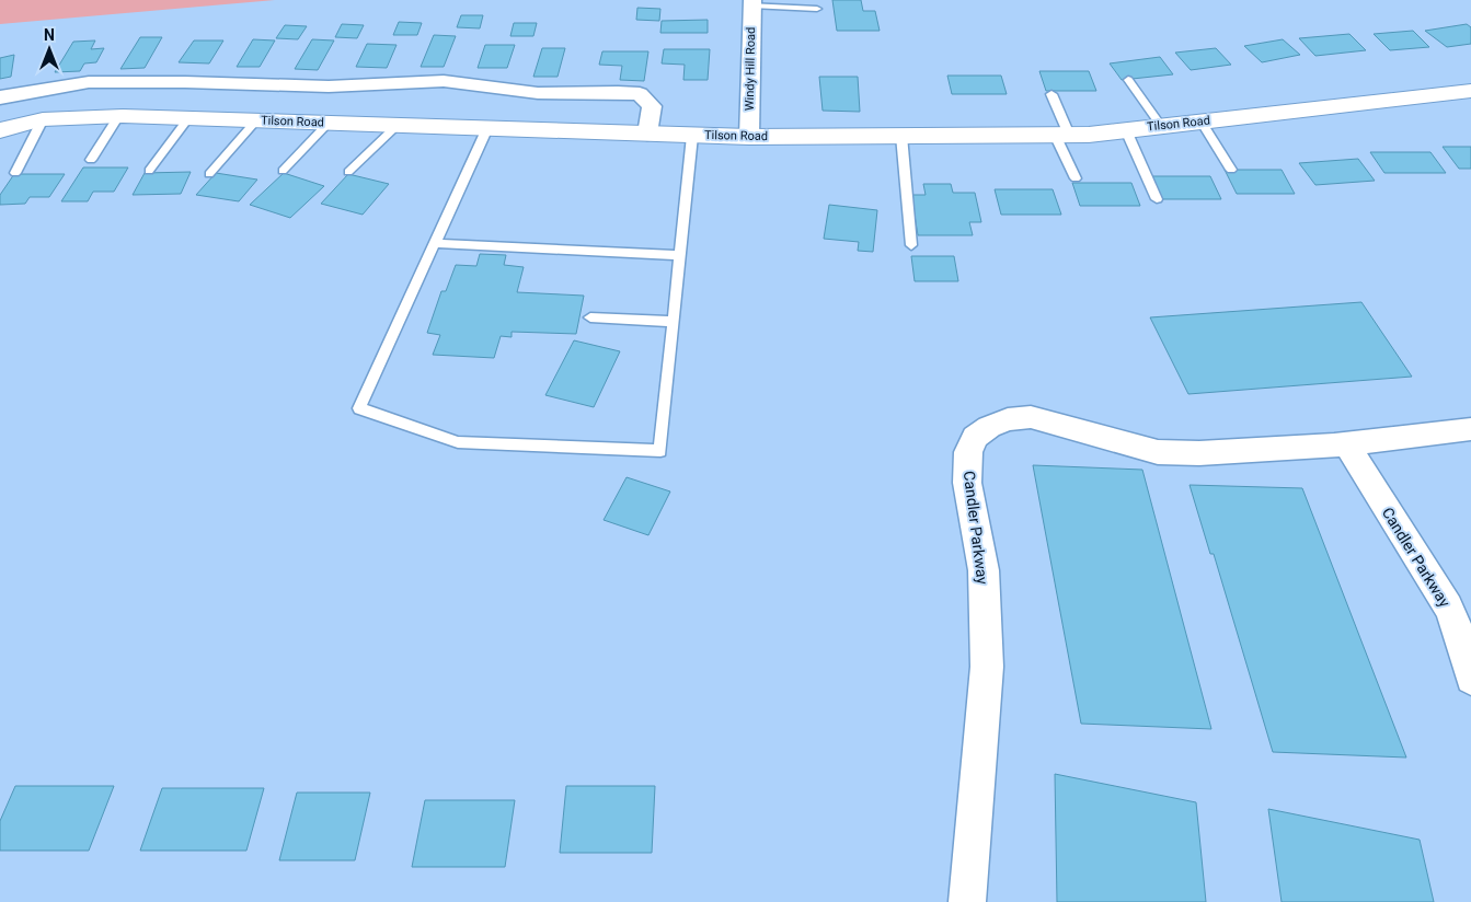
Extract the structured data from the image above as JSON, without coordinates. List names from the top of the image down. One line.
{"streets":{"street":["Windy Hill Road","Tilson Road","Candler Parkway"]},"crossings":[["Windy Hill Road","Tilson Road"]],"north":"top"}
